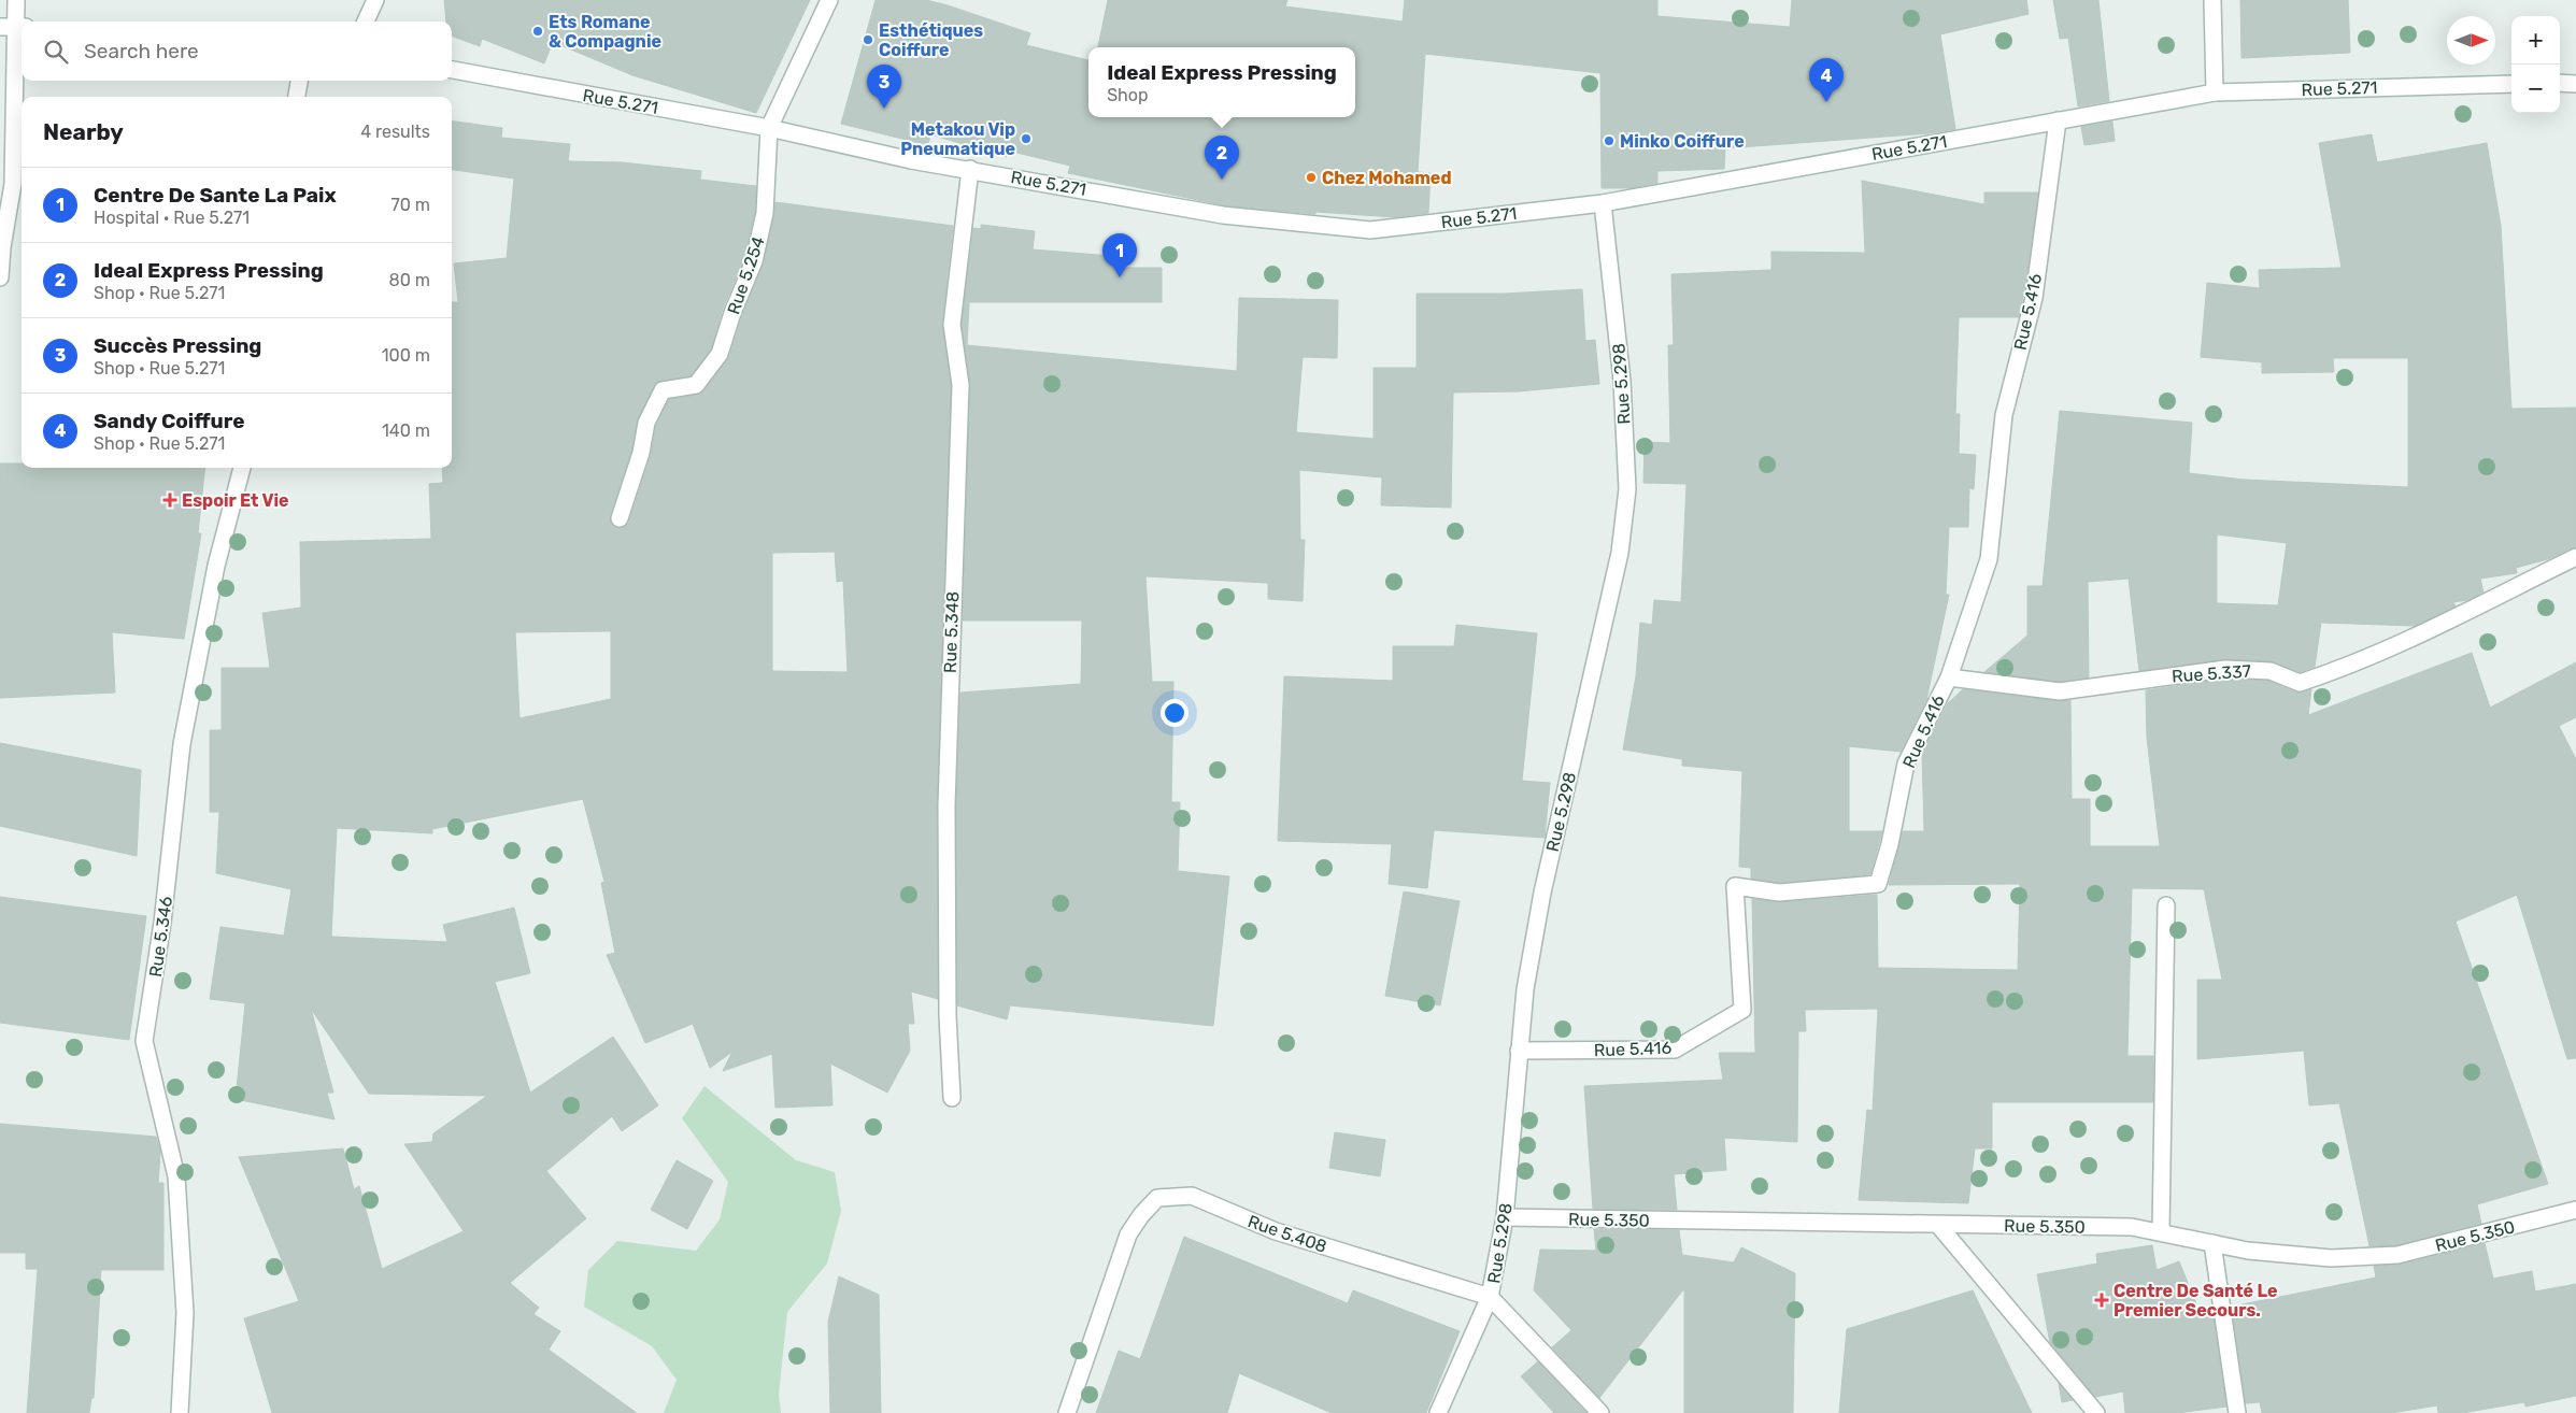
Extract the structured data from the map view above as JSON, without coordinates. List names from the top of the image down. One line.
{"streets":{"street":["Rue 5.271","Rue 5.254","Rue 5.416","Rue 5.298","Rue 5.348","Rue 5.337","Rue 5.346","Rue 5.350","Rue 5.408"]},"crossings":[["Rue 5.271","Rue 5.254"],["Rue 5.271","Rue 5.416"],["Rue 5.271","Rue 5.298"],["Rue 5.271","Rue 5.348"],["Rue 5.416","Rue 5.298"],["Rue 5.416","Rue 5.337"],["Rue 5.298","Rue 5.350"],["Rue 5.298","Rue 5.408"]],"places":{"other":["Ets Romane & Compagnie","Esthétiques Coiffure","Metakou Vip Pneumatique","Minko Coiffure","Chez Mohamed"],"health":["Espoir Et Vie","Centre De Santé Le Premier Secours."]},"north":"right","page":{"map_buttons":["+","−"],"search":"Search here","popup":["Ideal Express Pressing","Shop"],"pins":["4","3","2","1"],"heading":["Nearby","4 results"],"list":[{"mark":"1","name":"Centre De Sante La Paix","note":"Hospital · Rue 5.271","value":"70 m"},{"mark":"2","name":"Ideal Express Pressing","note":"Shop · Rue 5.271","value":"80 m"},{"mark":"3","name":"Succès Pressing","note":"Shop · Rue 5.271","value":"100 m"},{"mark":"4","name":"Sandy Coiffure","note":"Shop · Rue 5.271","value":"140 m"}]}}
